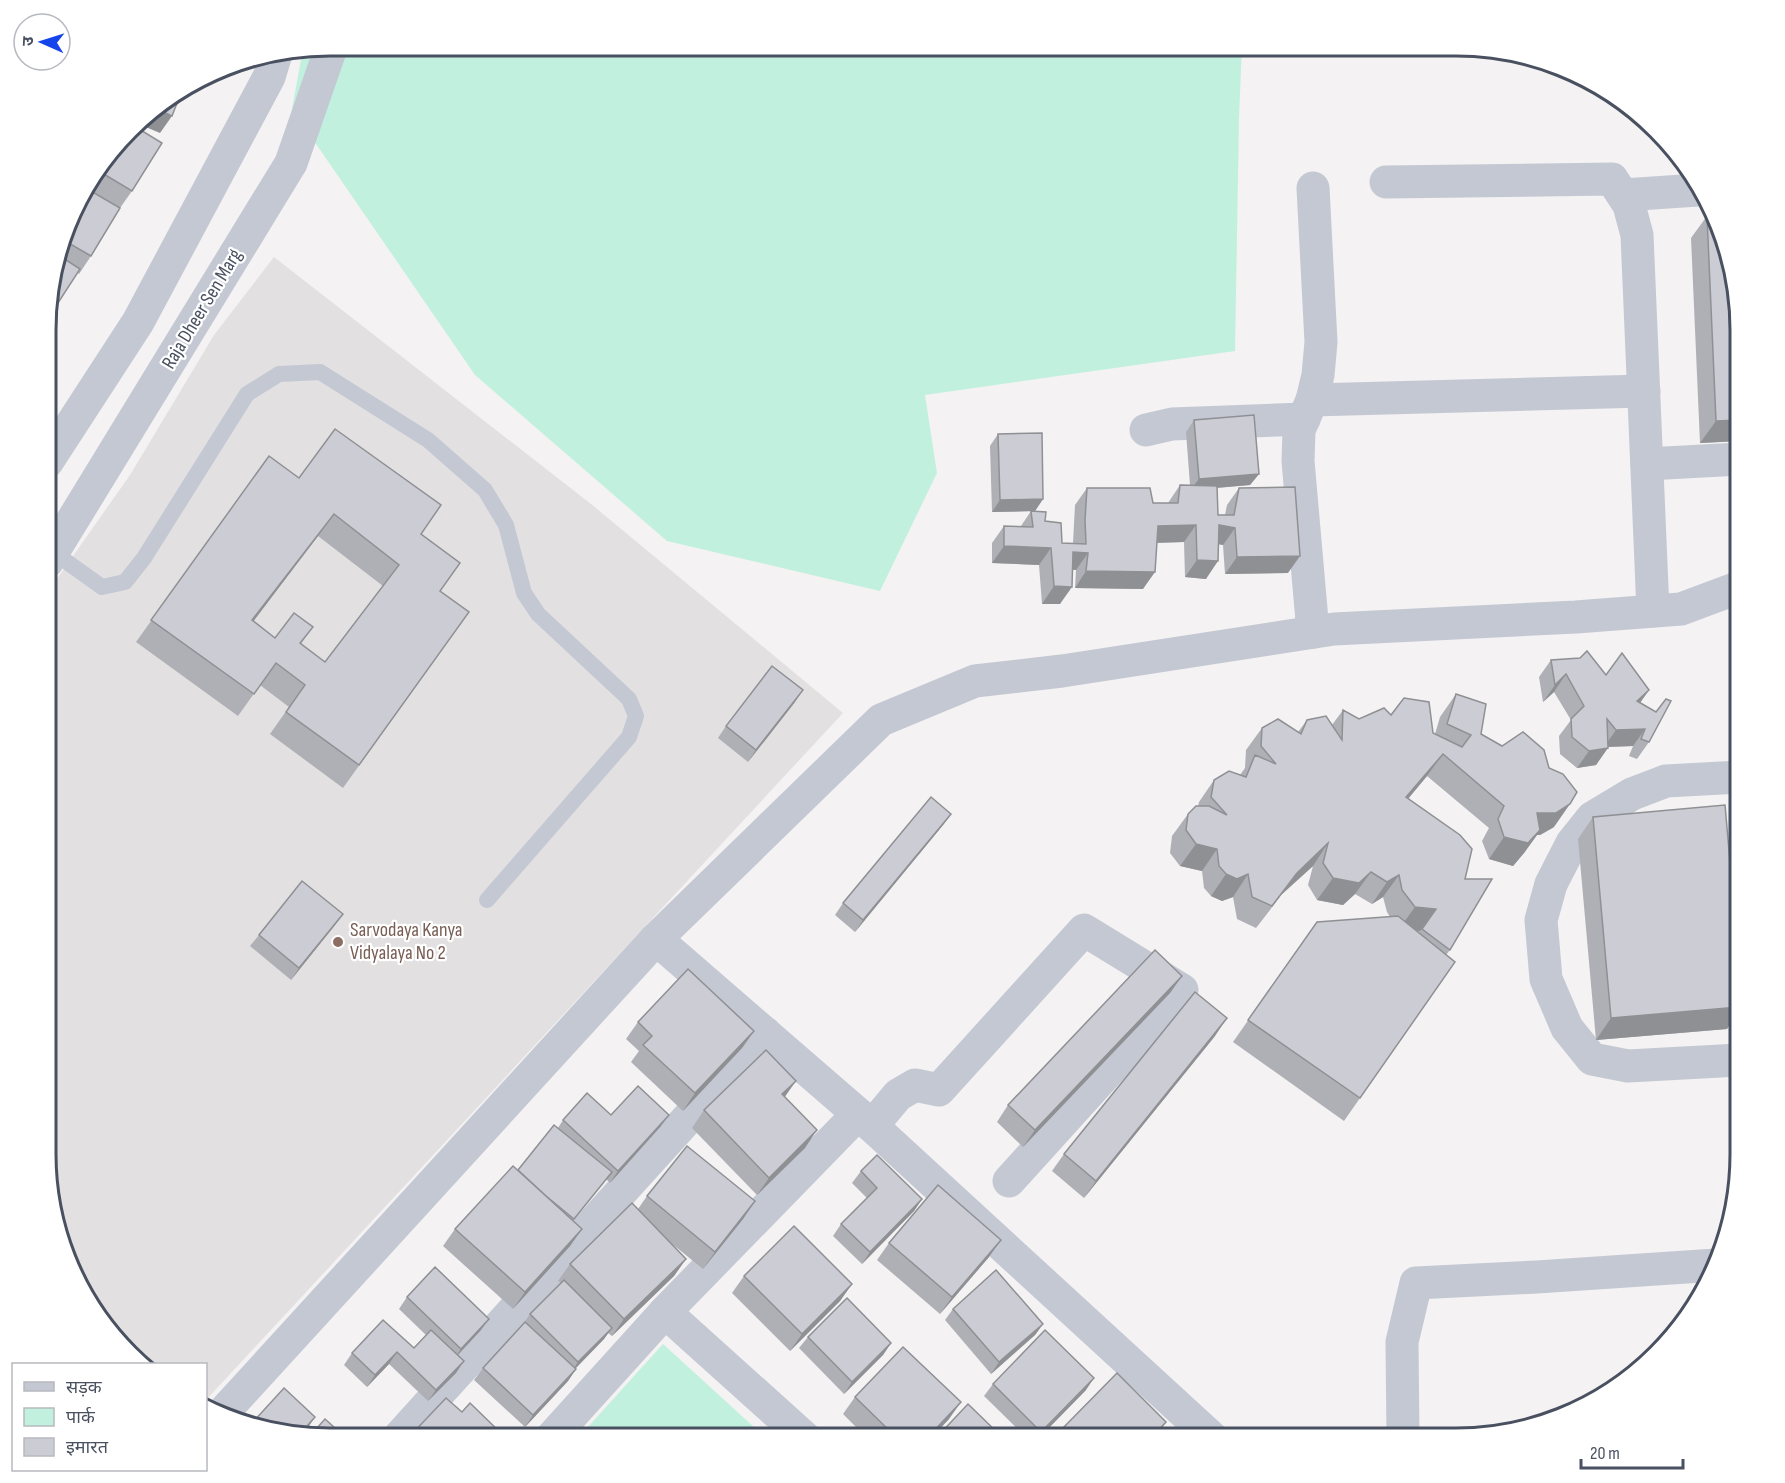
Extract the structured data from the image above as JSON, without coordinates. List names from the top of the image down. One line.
{"streets":{"street":["Raja Dheer Sen Marg"]},"places":["Sarvodaya Kanya Vidyalaya No 2"],"legend":["सड़क","पार्क","इमारत"],"scale_bar":"20 m","north":"left"}
